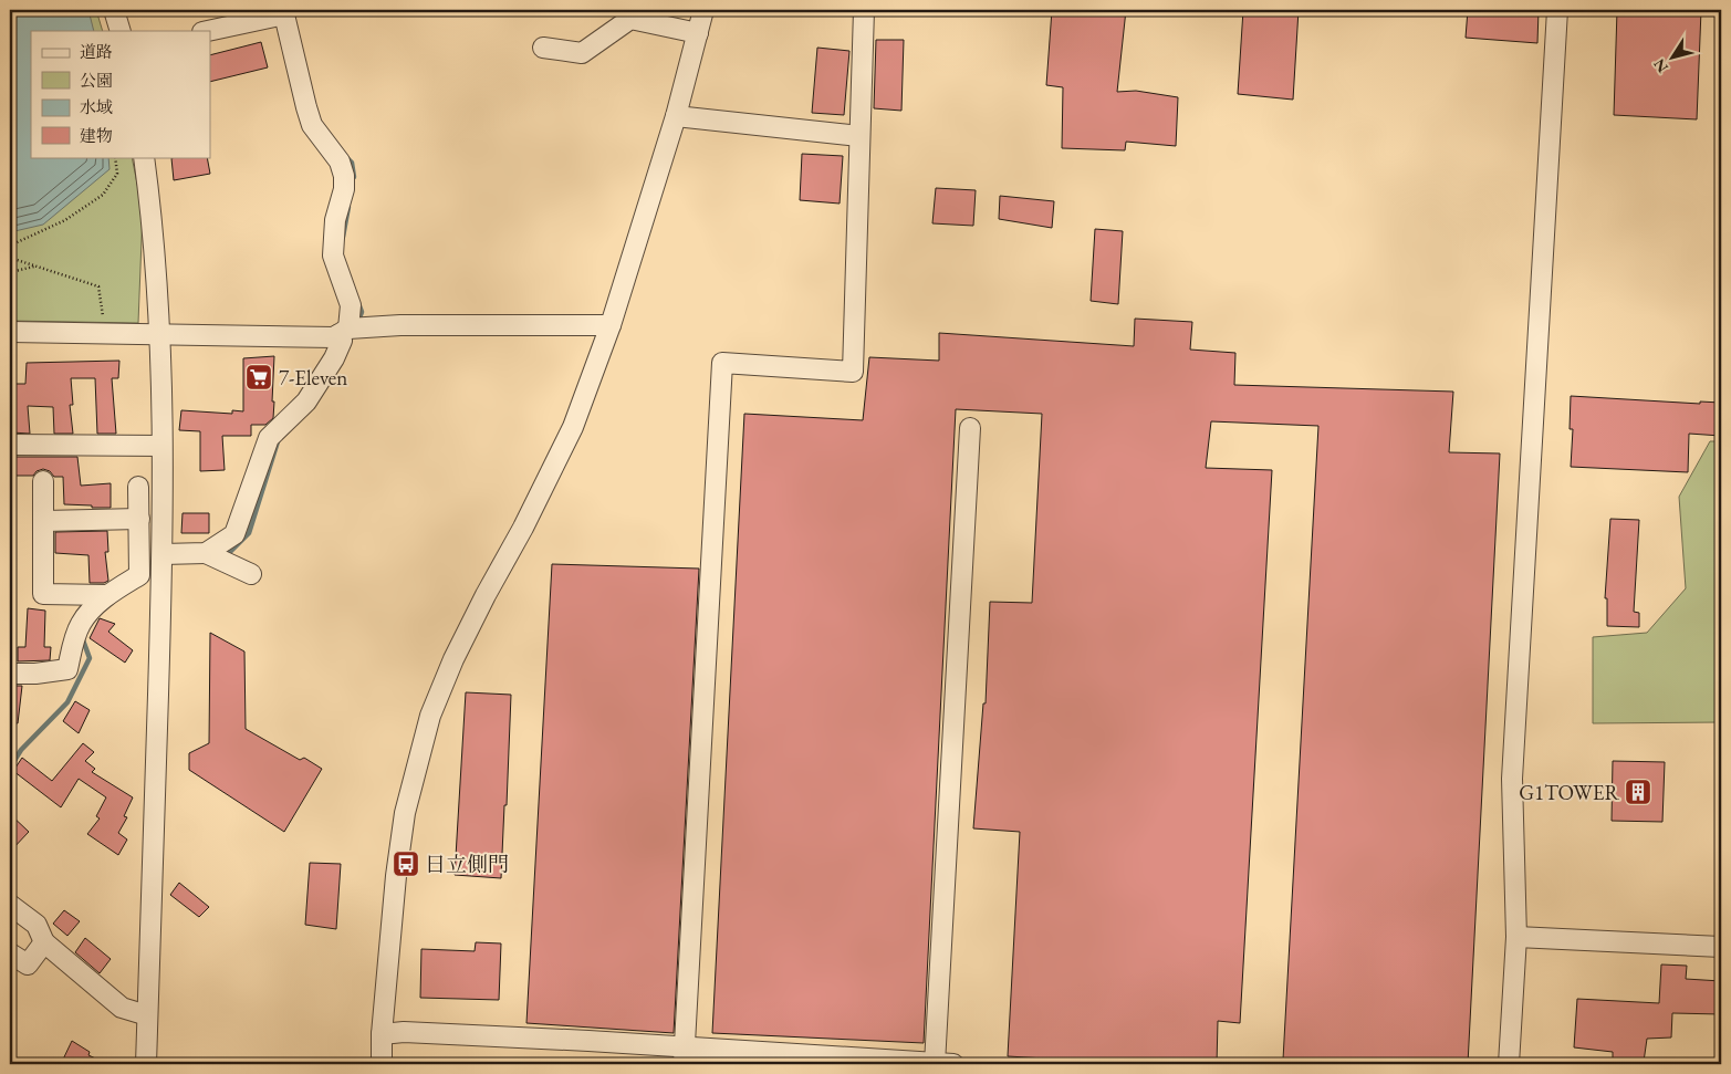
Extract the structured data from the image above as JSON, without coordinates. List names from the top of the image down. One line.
{"places":{"supermarket":["7-Eleven"],"building":["G1TOWER"],"bus stop":["日立側門"]},"legend":["道路","公園","水域","建物"],"north":"bottom left"}
